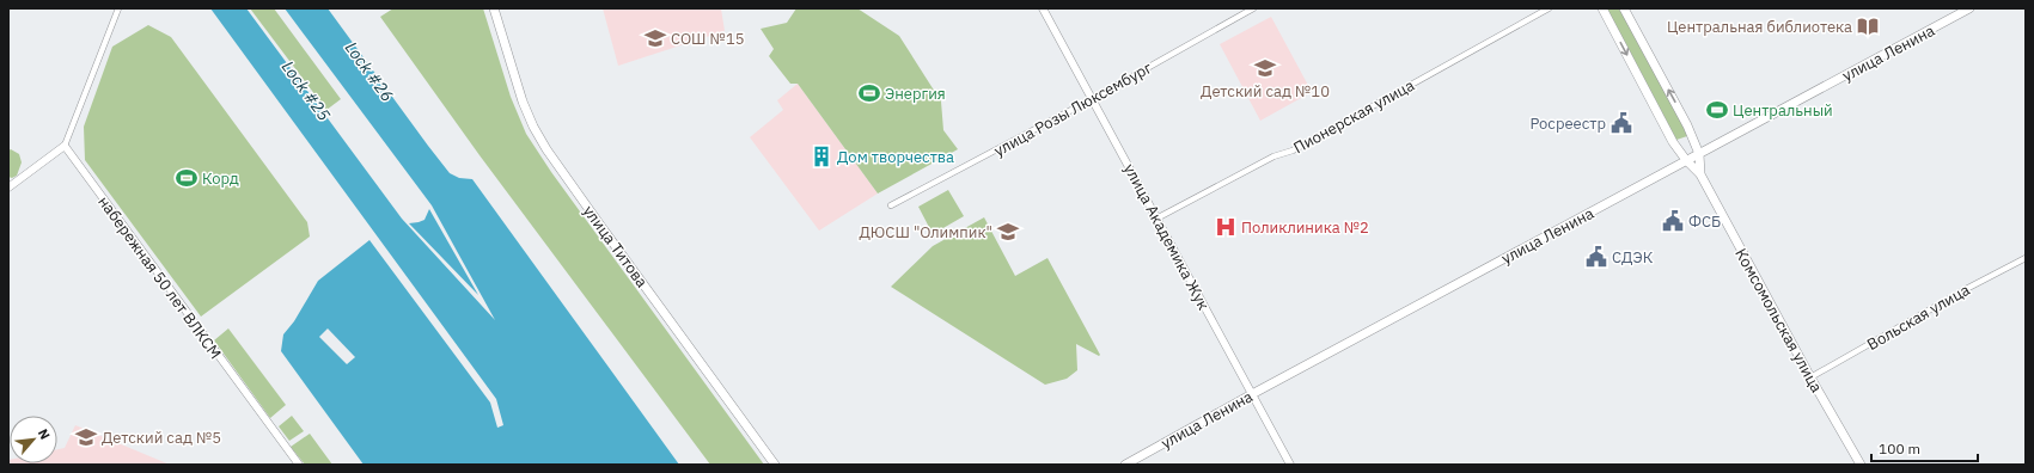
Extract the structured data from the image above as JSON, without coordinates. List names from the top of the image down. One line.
{"streets":{"main road":["улица Ленина","улица Титова","Комсомольская улица"],"street":["улица Розы Люксембург","Пионерская улица","улица Академика Жук","набережная 50 лет ВЛКСМ","Вольская улица"]},"crossings":[["улица Ленина","улица Академика Жук"],["улица Ленина","Комсомольская улица"],["улица Розы Люксембург","улица Академика Жук"],["Пионерская улица","улица Академика Жук"],["Вольская улица","Комсомольская улица"]],"water":["Lock #26","Lock #25"],"places":{"library":["Центральная библиотека"],"school or university":["СОШ №15","Детский сад №10","ДЮСШ \"Олимпик\"","Детский сад №5"],"sports":["Энергия","Центральный","Корд"],"public building":["Росреестр","ФСБ","СДЭК"],"building":["Дом творчества"],"hospital":["Поликлиника №2"]},"scale_bar":"100 m","north":"top right"}
